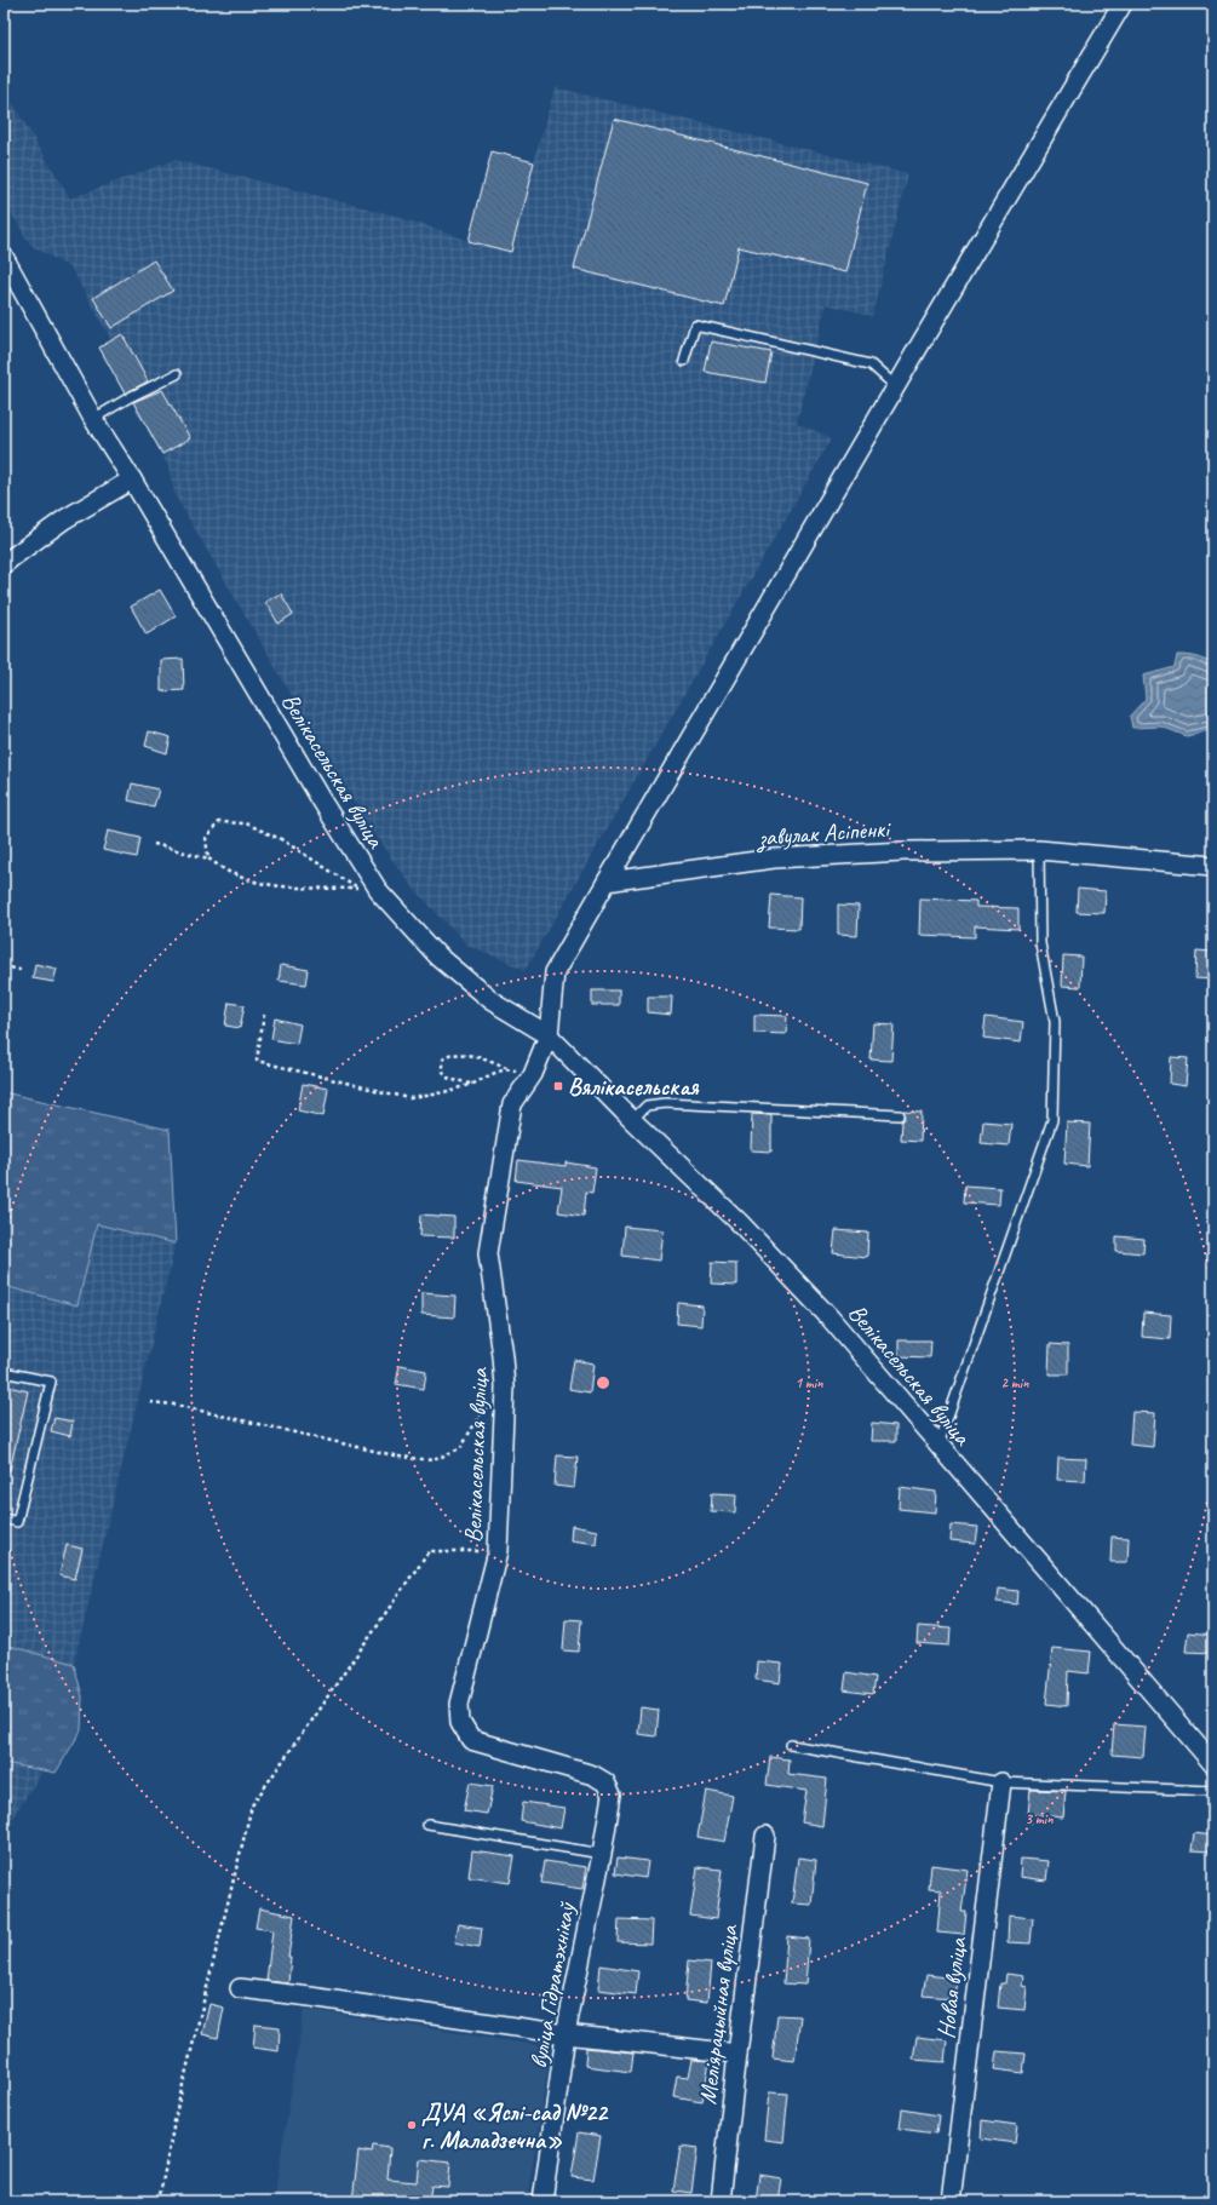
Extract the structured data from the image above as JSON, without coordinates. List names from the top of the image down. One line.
{"streets":{"street":["Велікасельская вуліца","завулак Асіпенкі","вуліца Гідратэхнікаў","Новая вуліца","Меліярацыйная вуліца"]},"crossings":[["Велікасельская вуліца","вуліца Гідратэхнікаў"]],"places":{"transit":["Вялікасельская"],"other":["ДУА «Яслі-сад №22 г. Маладзечна»"]},"rings":["1 min","2 min","3 min"]}
